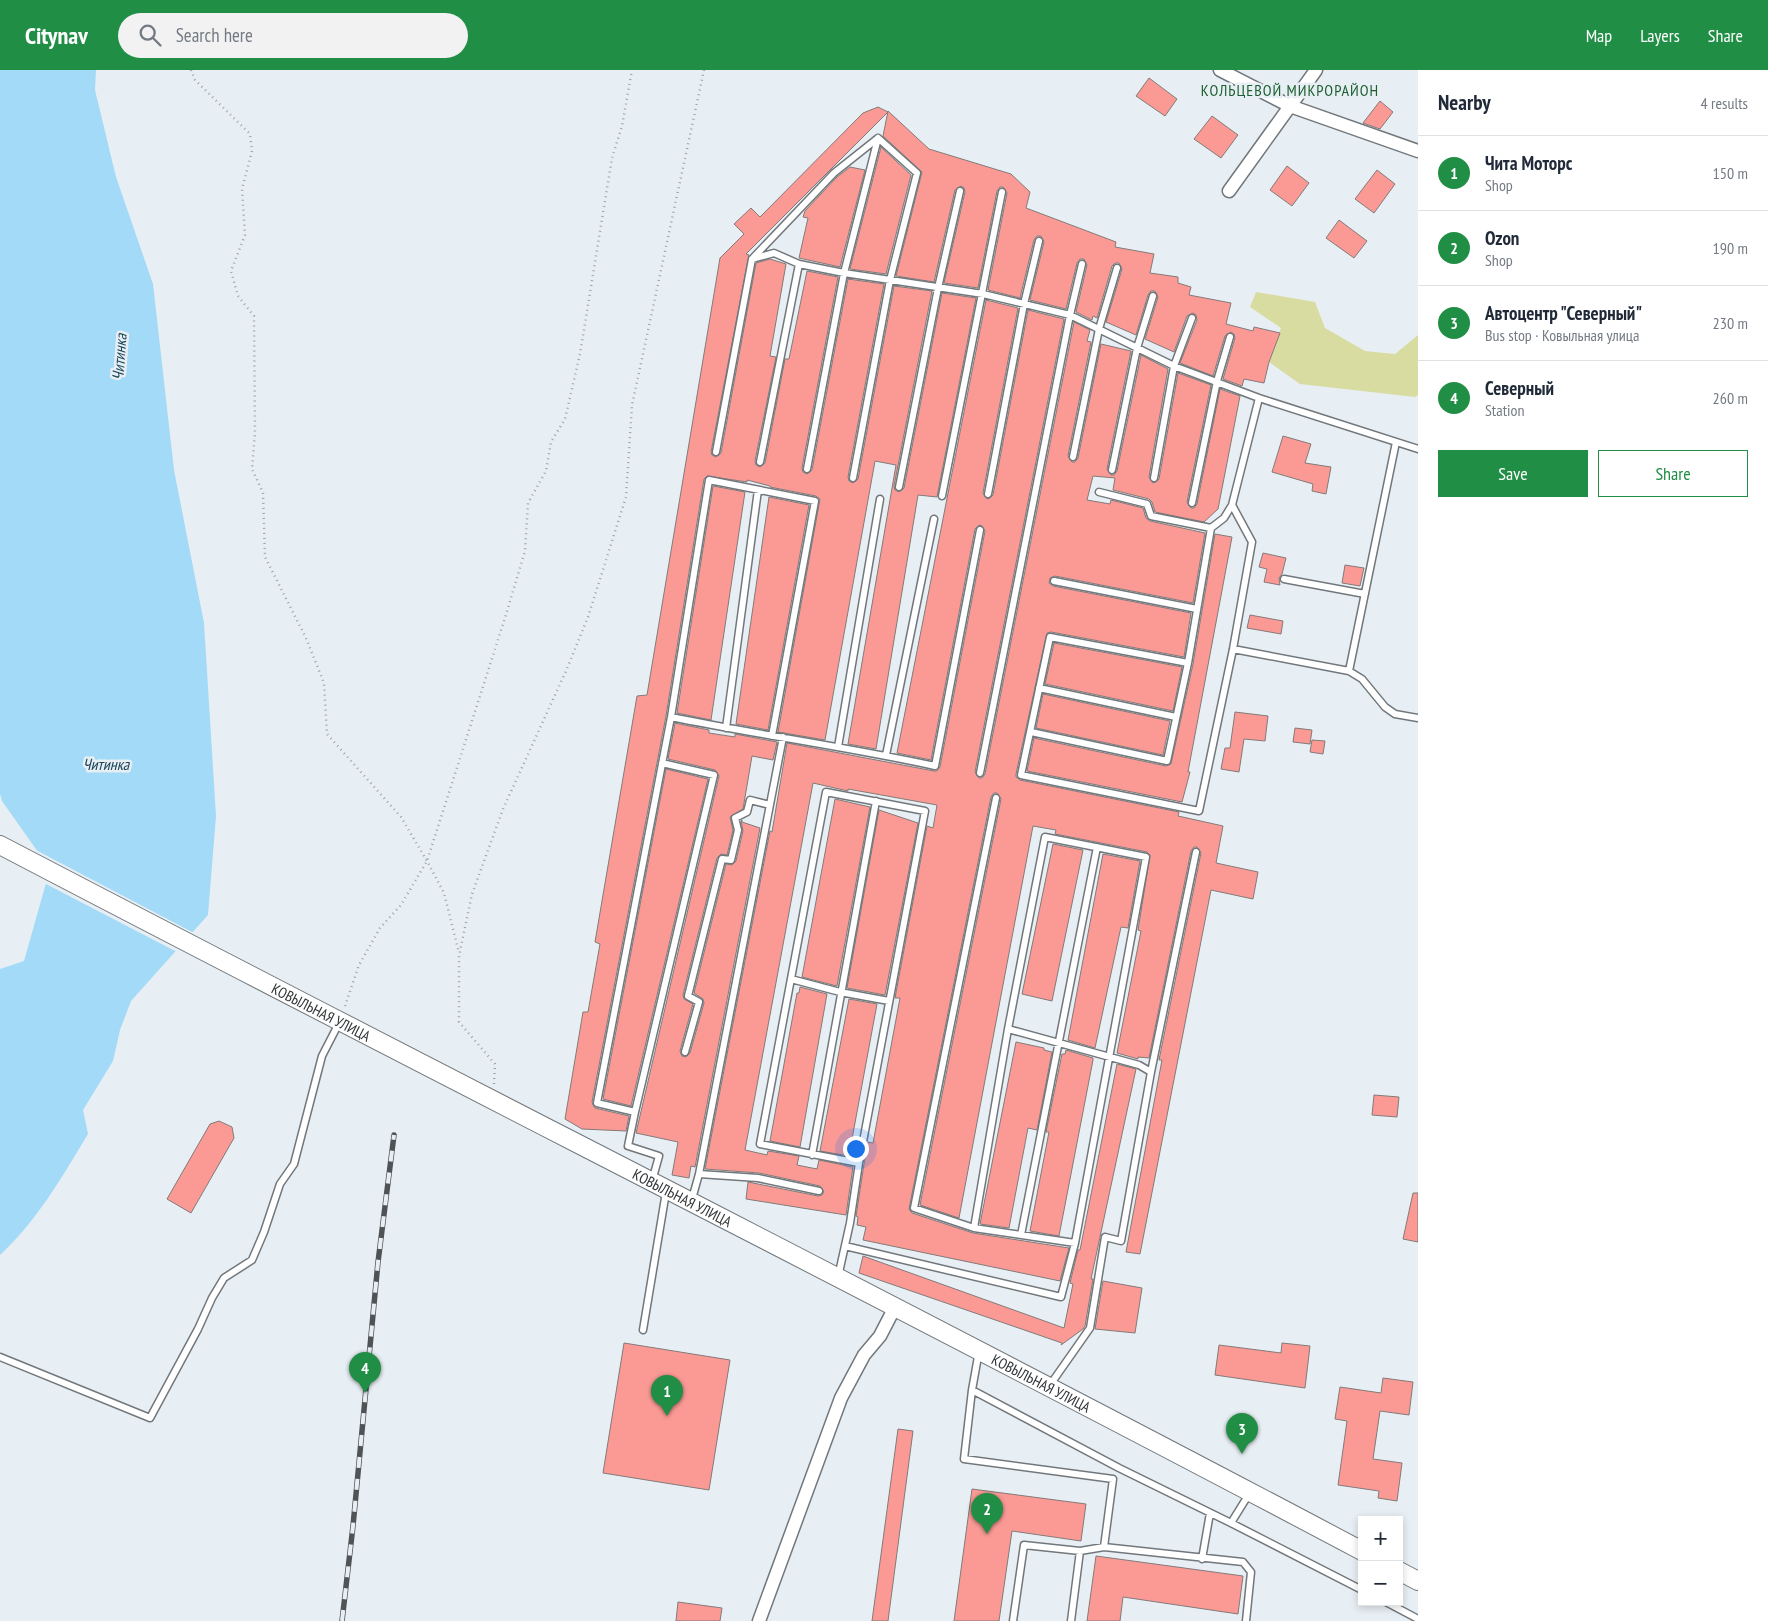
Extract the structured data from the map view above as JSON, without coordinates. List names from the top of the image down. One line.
{"streets":{"main road":["КОВЫЛЬНАЯ УЛИЦА"]},"districts":["КОЛЬЦЕВОЙ МИКРОРАЙОН"],"water":["Читинка"],"page":{"header":"Citynav","search":"Search here","nav":["Map","Layers","Share"],"heading":["Nearby","4 results"],"list":[{"mark":"1","name":"Чита Моторс","note":"Shop","value":"150 m"},{"mark":"2","name":"Ozon","note":"Shop","value":"190 m"},{"mark":"3","name":"Автоцентр \"Северный\"","note":"Bus stop · Ковыльная улица","value":"230 m"},{"mark":"4","name":"Северный","note":"Station","value":"260 m"}],"buttons":["Save","Share"],"pins":["4","1","3","2"],"map_buttons":["+","−"]}}
